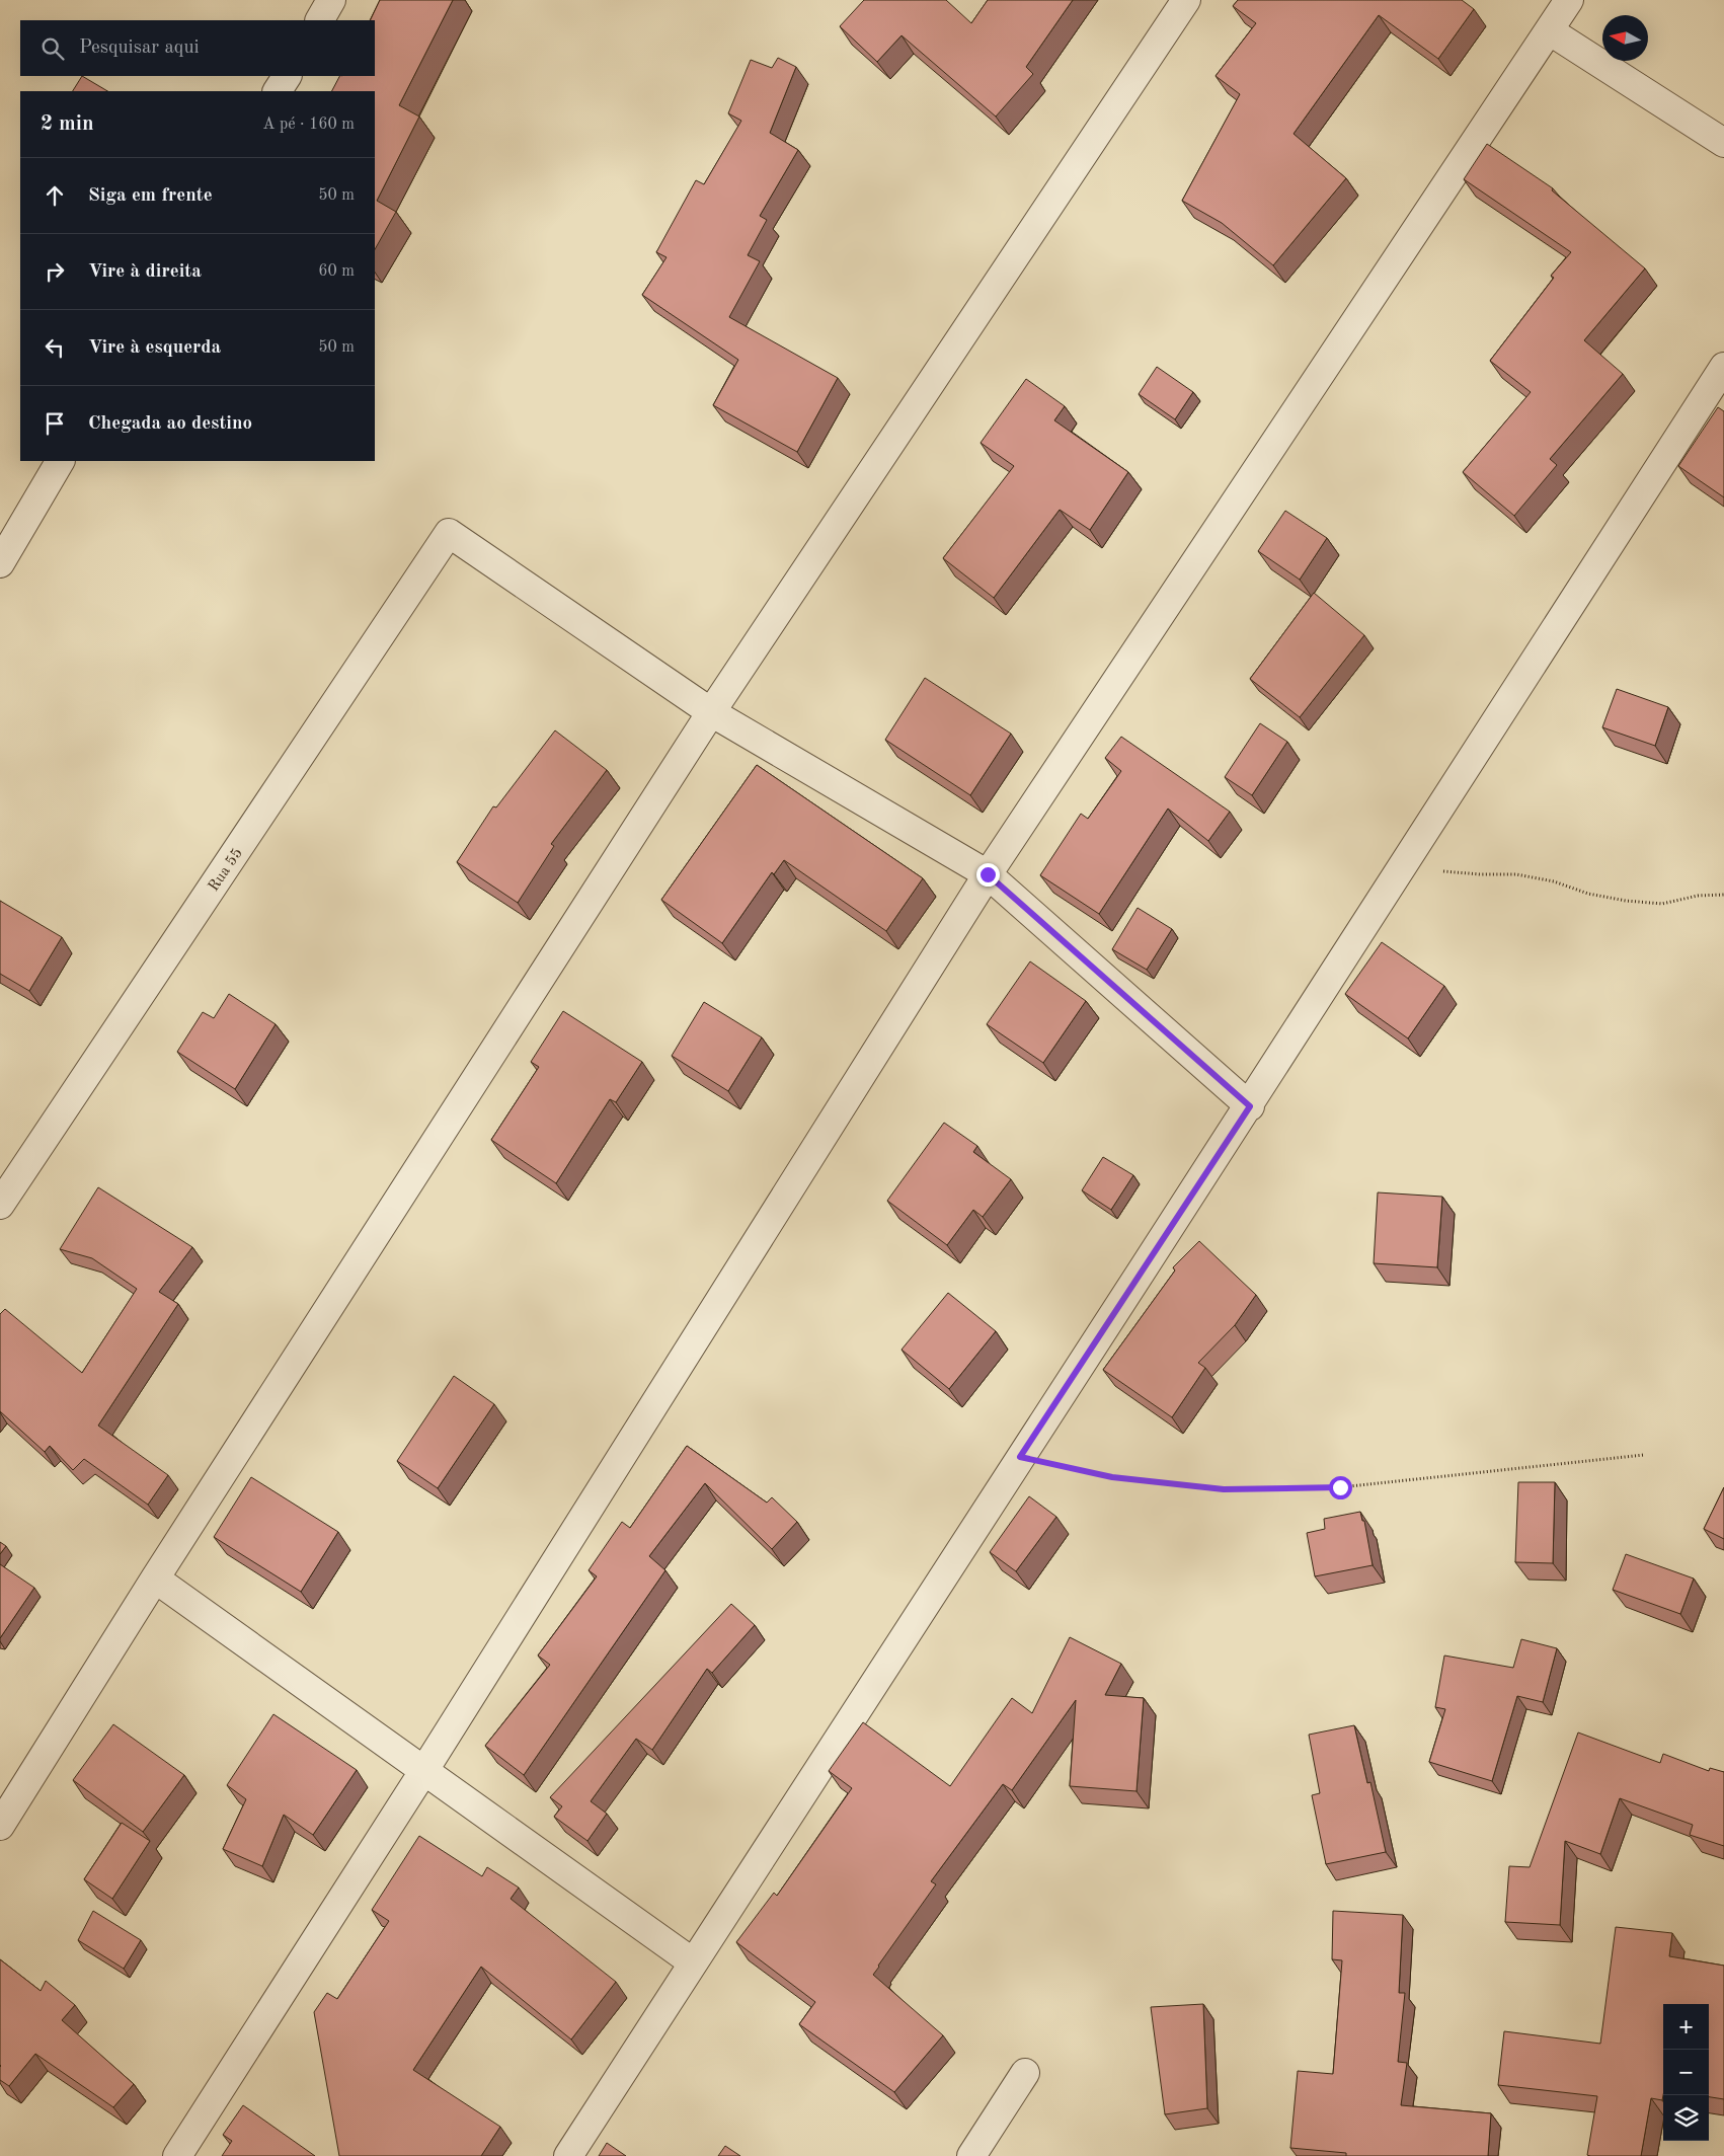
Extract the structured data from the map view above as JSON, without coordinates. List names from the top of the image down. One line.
{"streets":{"street":["Rua 55"]},"north":"left","page":{"search":"Pesquisar aqui","heading":["2 min","A pé · 160 m"],"list":[["Siga em frente","50 m"],["Vire à direita","60 m"],["Vire à esquerda","50 m"],"Chegada ao destino"],"map_buttons":["+","−"]}}
